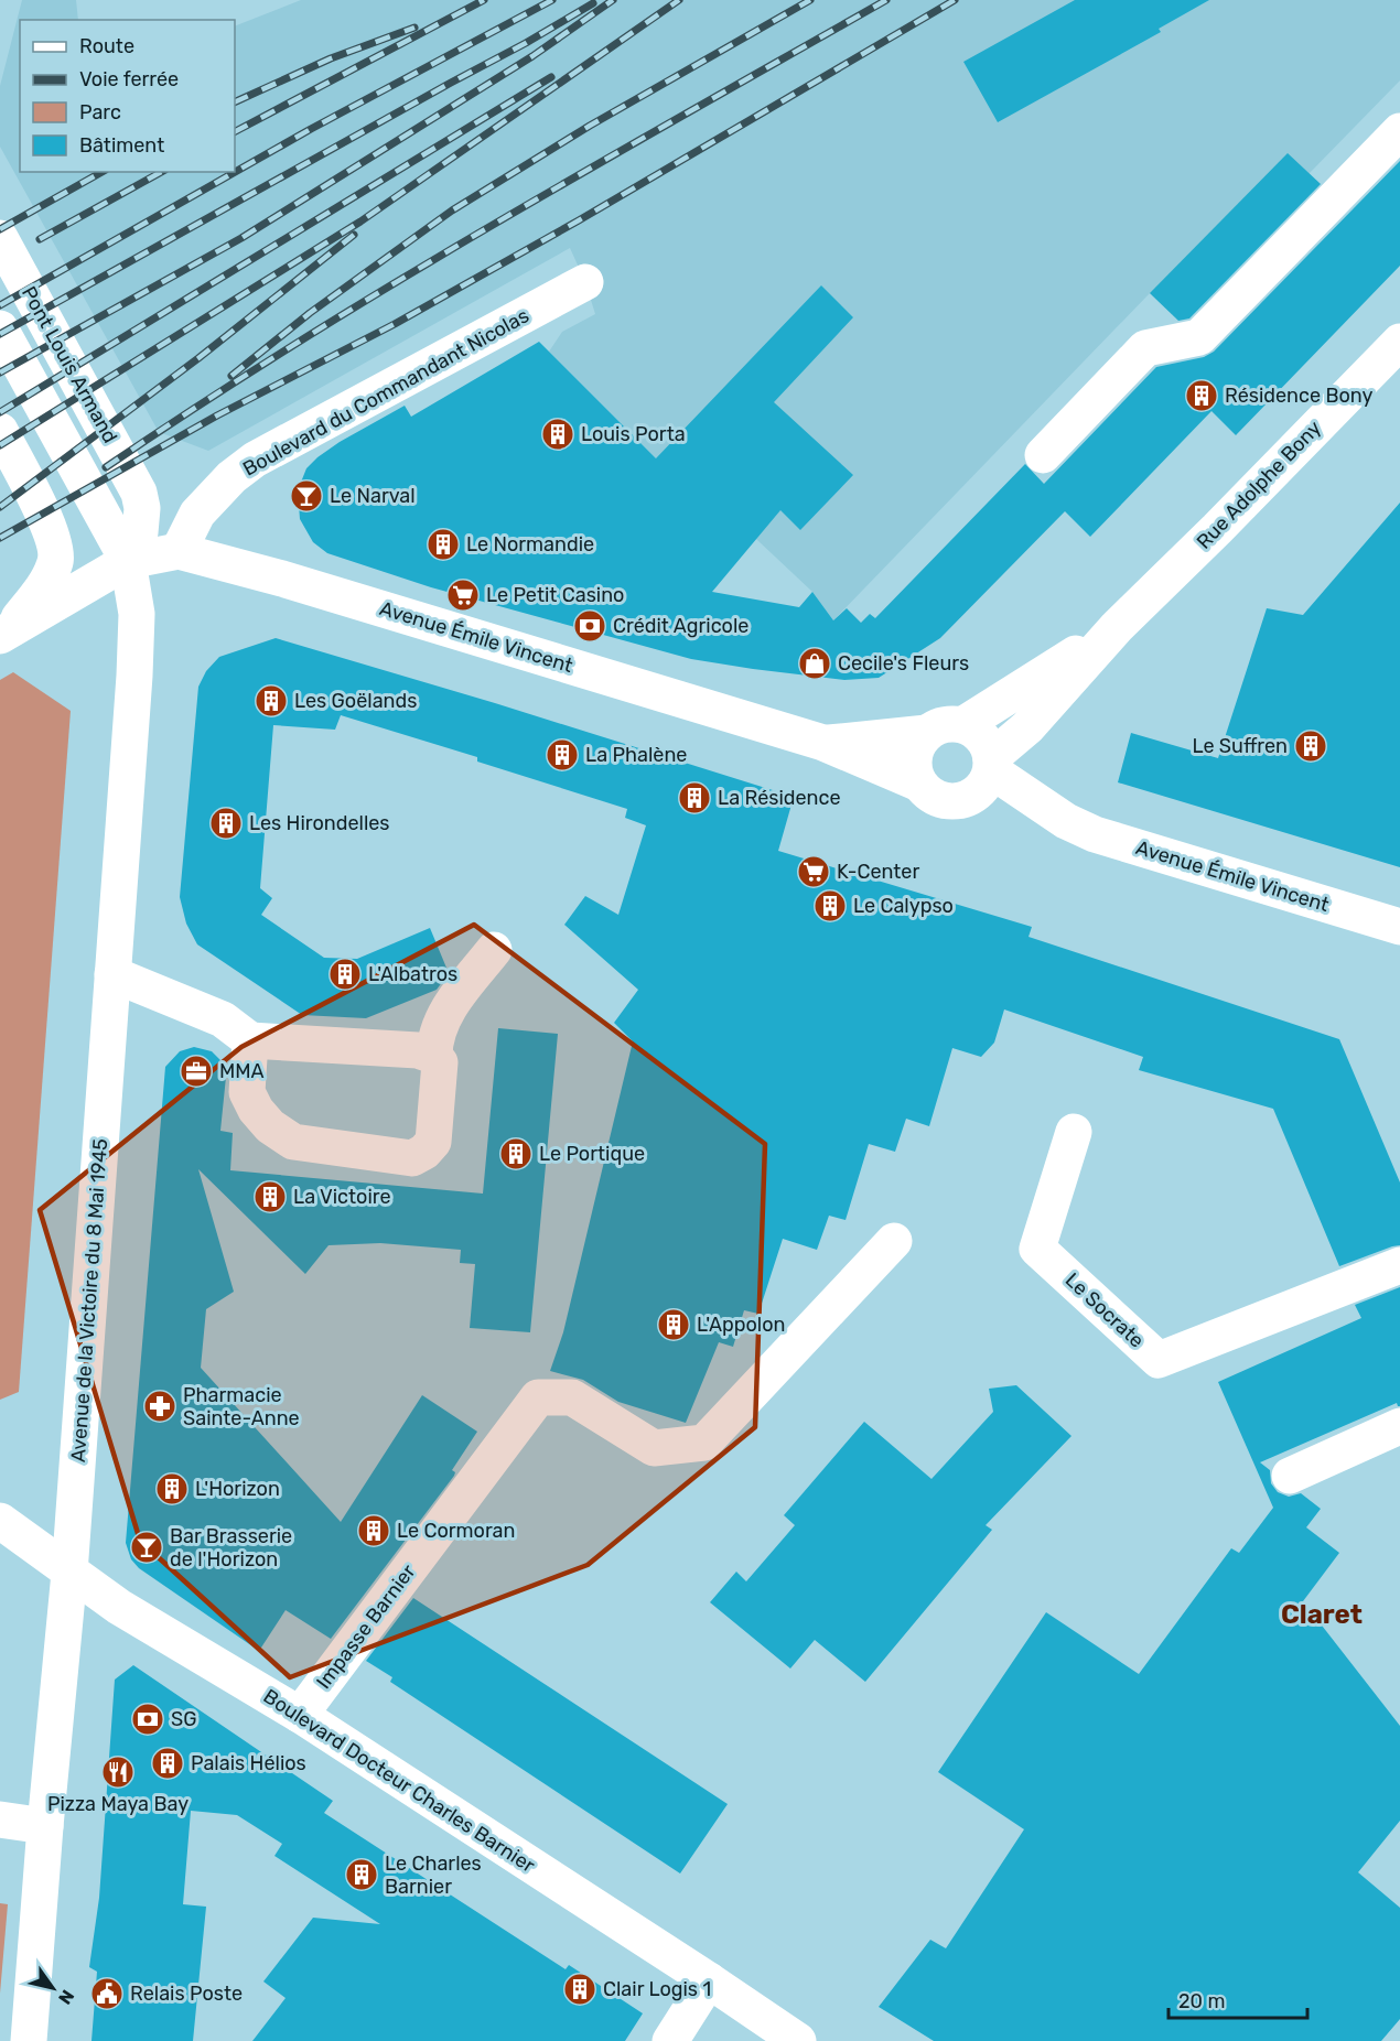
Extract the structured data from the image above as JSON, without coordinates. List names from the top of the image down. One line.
{"streets":{"street":["Pont Louis Armand","Boulevard du Commandant Nicolas","Rue Adolphe Bony","Avenue Émile Vincent","Avenue de la Victoire du 8 Mai 1945","Le Socrate","Impasse Barnier","Boulevard Docteur Charles Barnier"]},"crossings":[["Pont Louis Armand","Avenue Émile Vincent"],["Pont Louis Armand","Avenue de la Victoire du 8 Mai 1945"],["Boulevard du Commandant Nicolas","Avenue Émile Vincent"],["Rue Adolphe Bony","Avenue Émile Vincent"],["Avenue Émile Vincent","Avenue de la Victoire du 8 Mai 1945"],["Avenue de la Victoire du 8 Mai 1945","Boulevard Docteur Charles Barnier"],["Impasse Barnier","Boulevard Docteur Charles Barnier"]],"districts":["Claret"],"places":{"building":["Résidence Bony","Louis Porta","Le Normandie","Les Goëlands","Le Suffren","La Phalène","La Résidence","Les Hirondelles","Le Calypso","L'Albatros","Le Portique","La Victoire","L'Appolon","L'Horizon","Le Cormoran","Palais Hélios","Le Charles Barnier","Clair Logis 1"],"bar":["Le Narval","Bar Brasserie de l'Horizon"],"supermarket":["Le Petit Casino","K-Center"],"bank":["Crédit Agricole","SG"],"shop":["Cecile's Fleurs"],"office":["MMA"],"pharmacy":["Pharmacie Sainte-Anne"],"restaurant":["Pizza Maya Bay"],"public building":["Relais Poste"]},"legend":["Route","Voie ferrée","Parc","Bâtiment"],"scale_bar":"20 m","north":"bottom right"}
